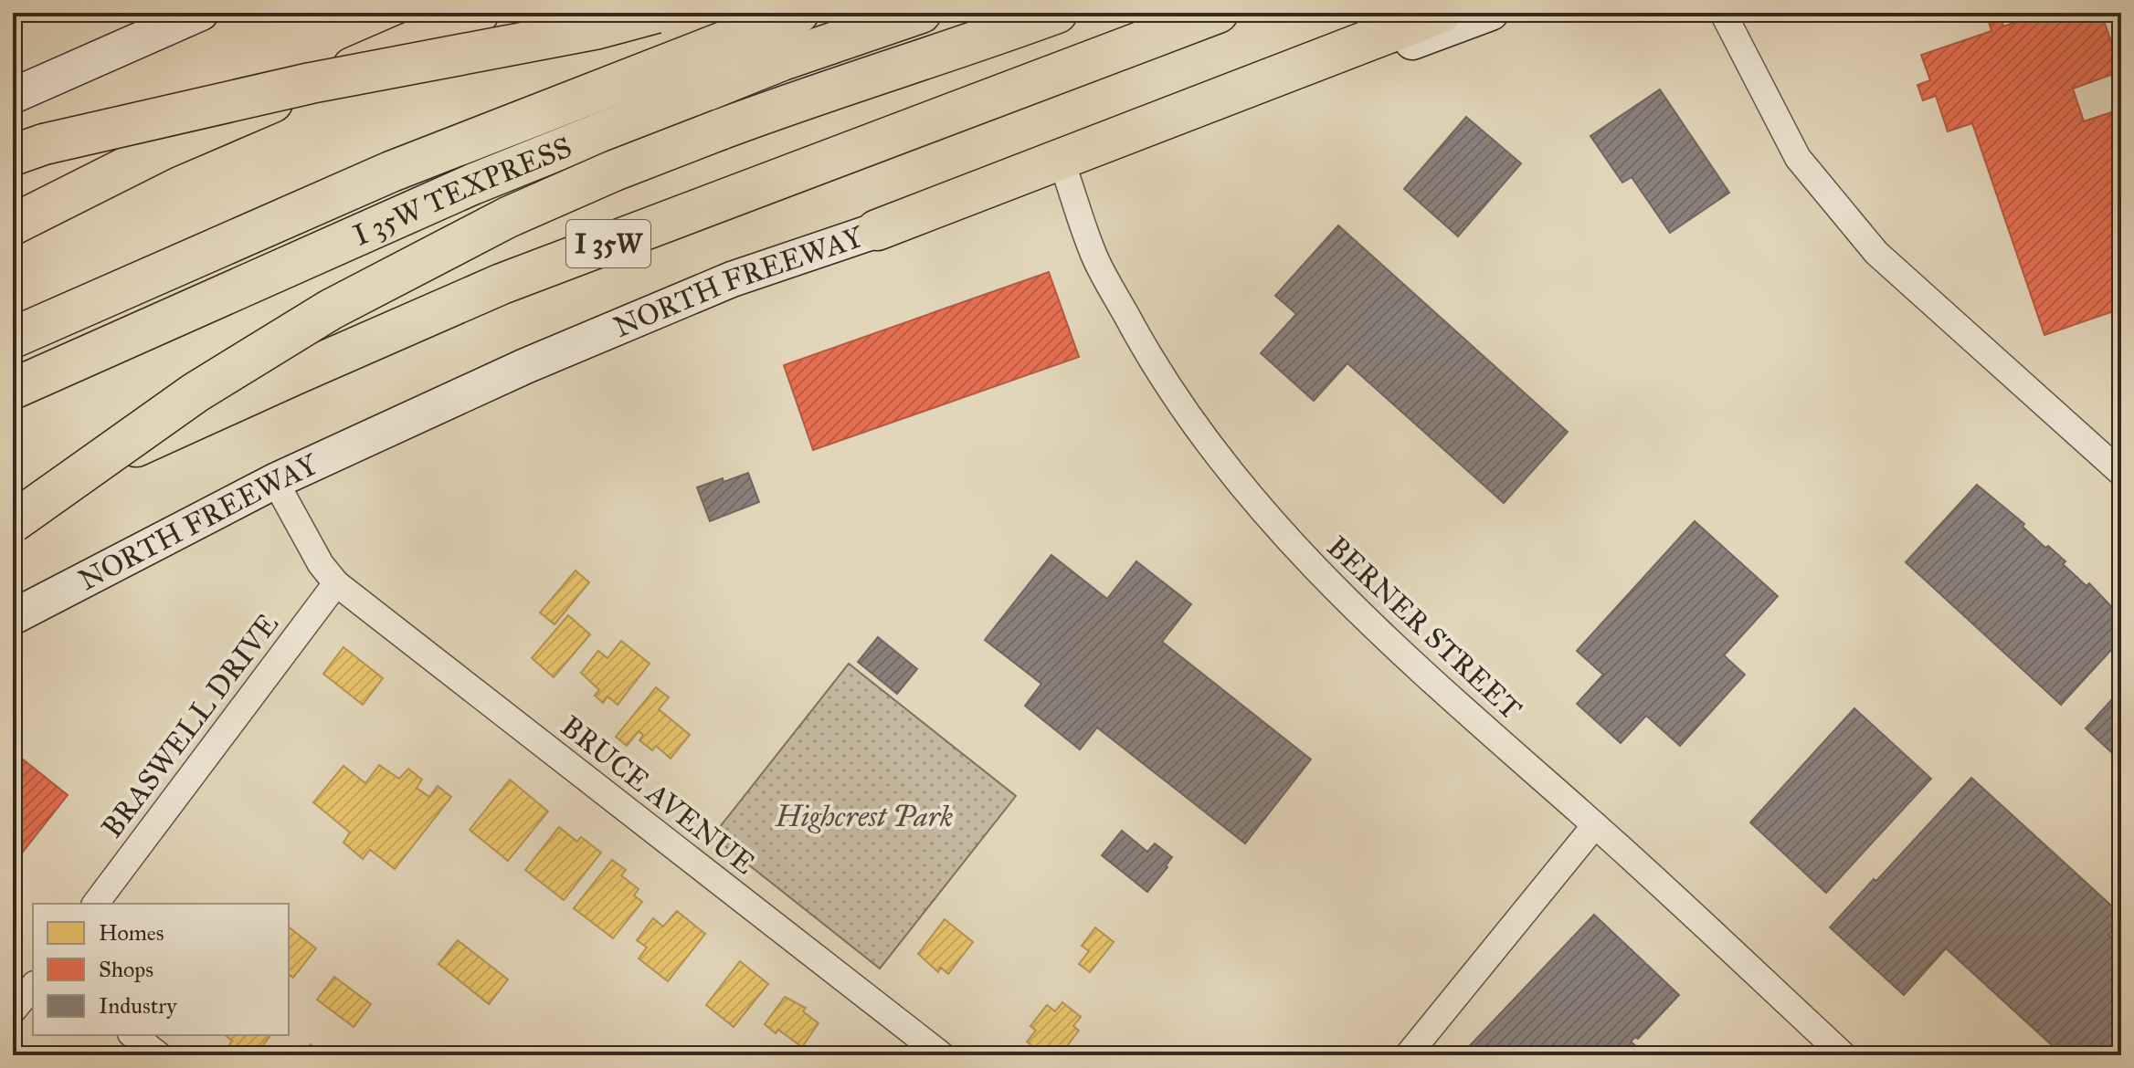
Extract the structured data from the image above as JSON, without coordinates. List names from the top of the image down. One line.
{"streets":{"highway":["I 35W TEXPRESS","I 35W"],"main road":["NORTH FREEWAY"],"street":["BERNER STREET","BRASWELL DRIVE","BRUCE AVENUE"]},"crossings":[["NORTH FREEWAY","BERNER STREET"],["NORTH FREEWAY","BRUCE AVENUE"],["BRASWELL DRIVE","BRUCE AVENUE"]],"parks":["Highcrest Park"],"legend":["Homes","Shops","Industry"]}
